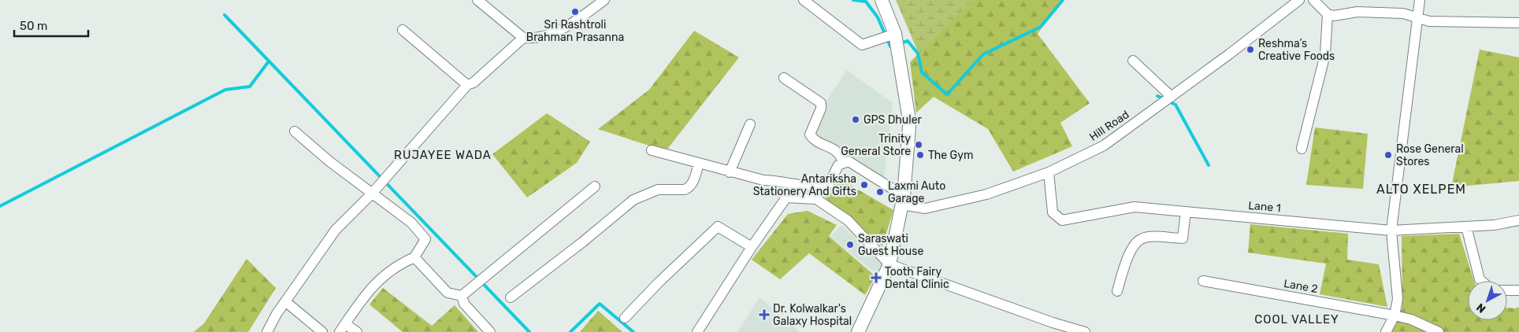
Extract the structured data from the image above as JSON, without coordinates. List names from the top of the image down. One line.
{"streets":{"street":["Hill Road","Lane 1","Lane 2"]},"crossings":[["Hill Road","Lane 1"]],"districts":["RUJAYEE WADA","ALTO XELPEM","COOL VALLEY"],"places":{"other":["Sri Rashtroli Brahman Prasanna","Reshma’s Creative Foods","GPS Dhuler","Trinity General Store","The Gym","Rose General Stores","Antariksha Stationery And Gifts","Laxmi Auto Garage","Saraswati Guest House"],"health":["Tooth Fairy Dental Clinic","Dr. Kolwalkar's Galaxy Hospital"]},"scale_bar":"50 m","north":"bottom left"}
